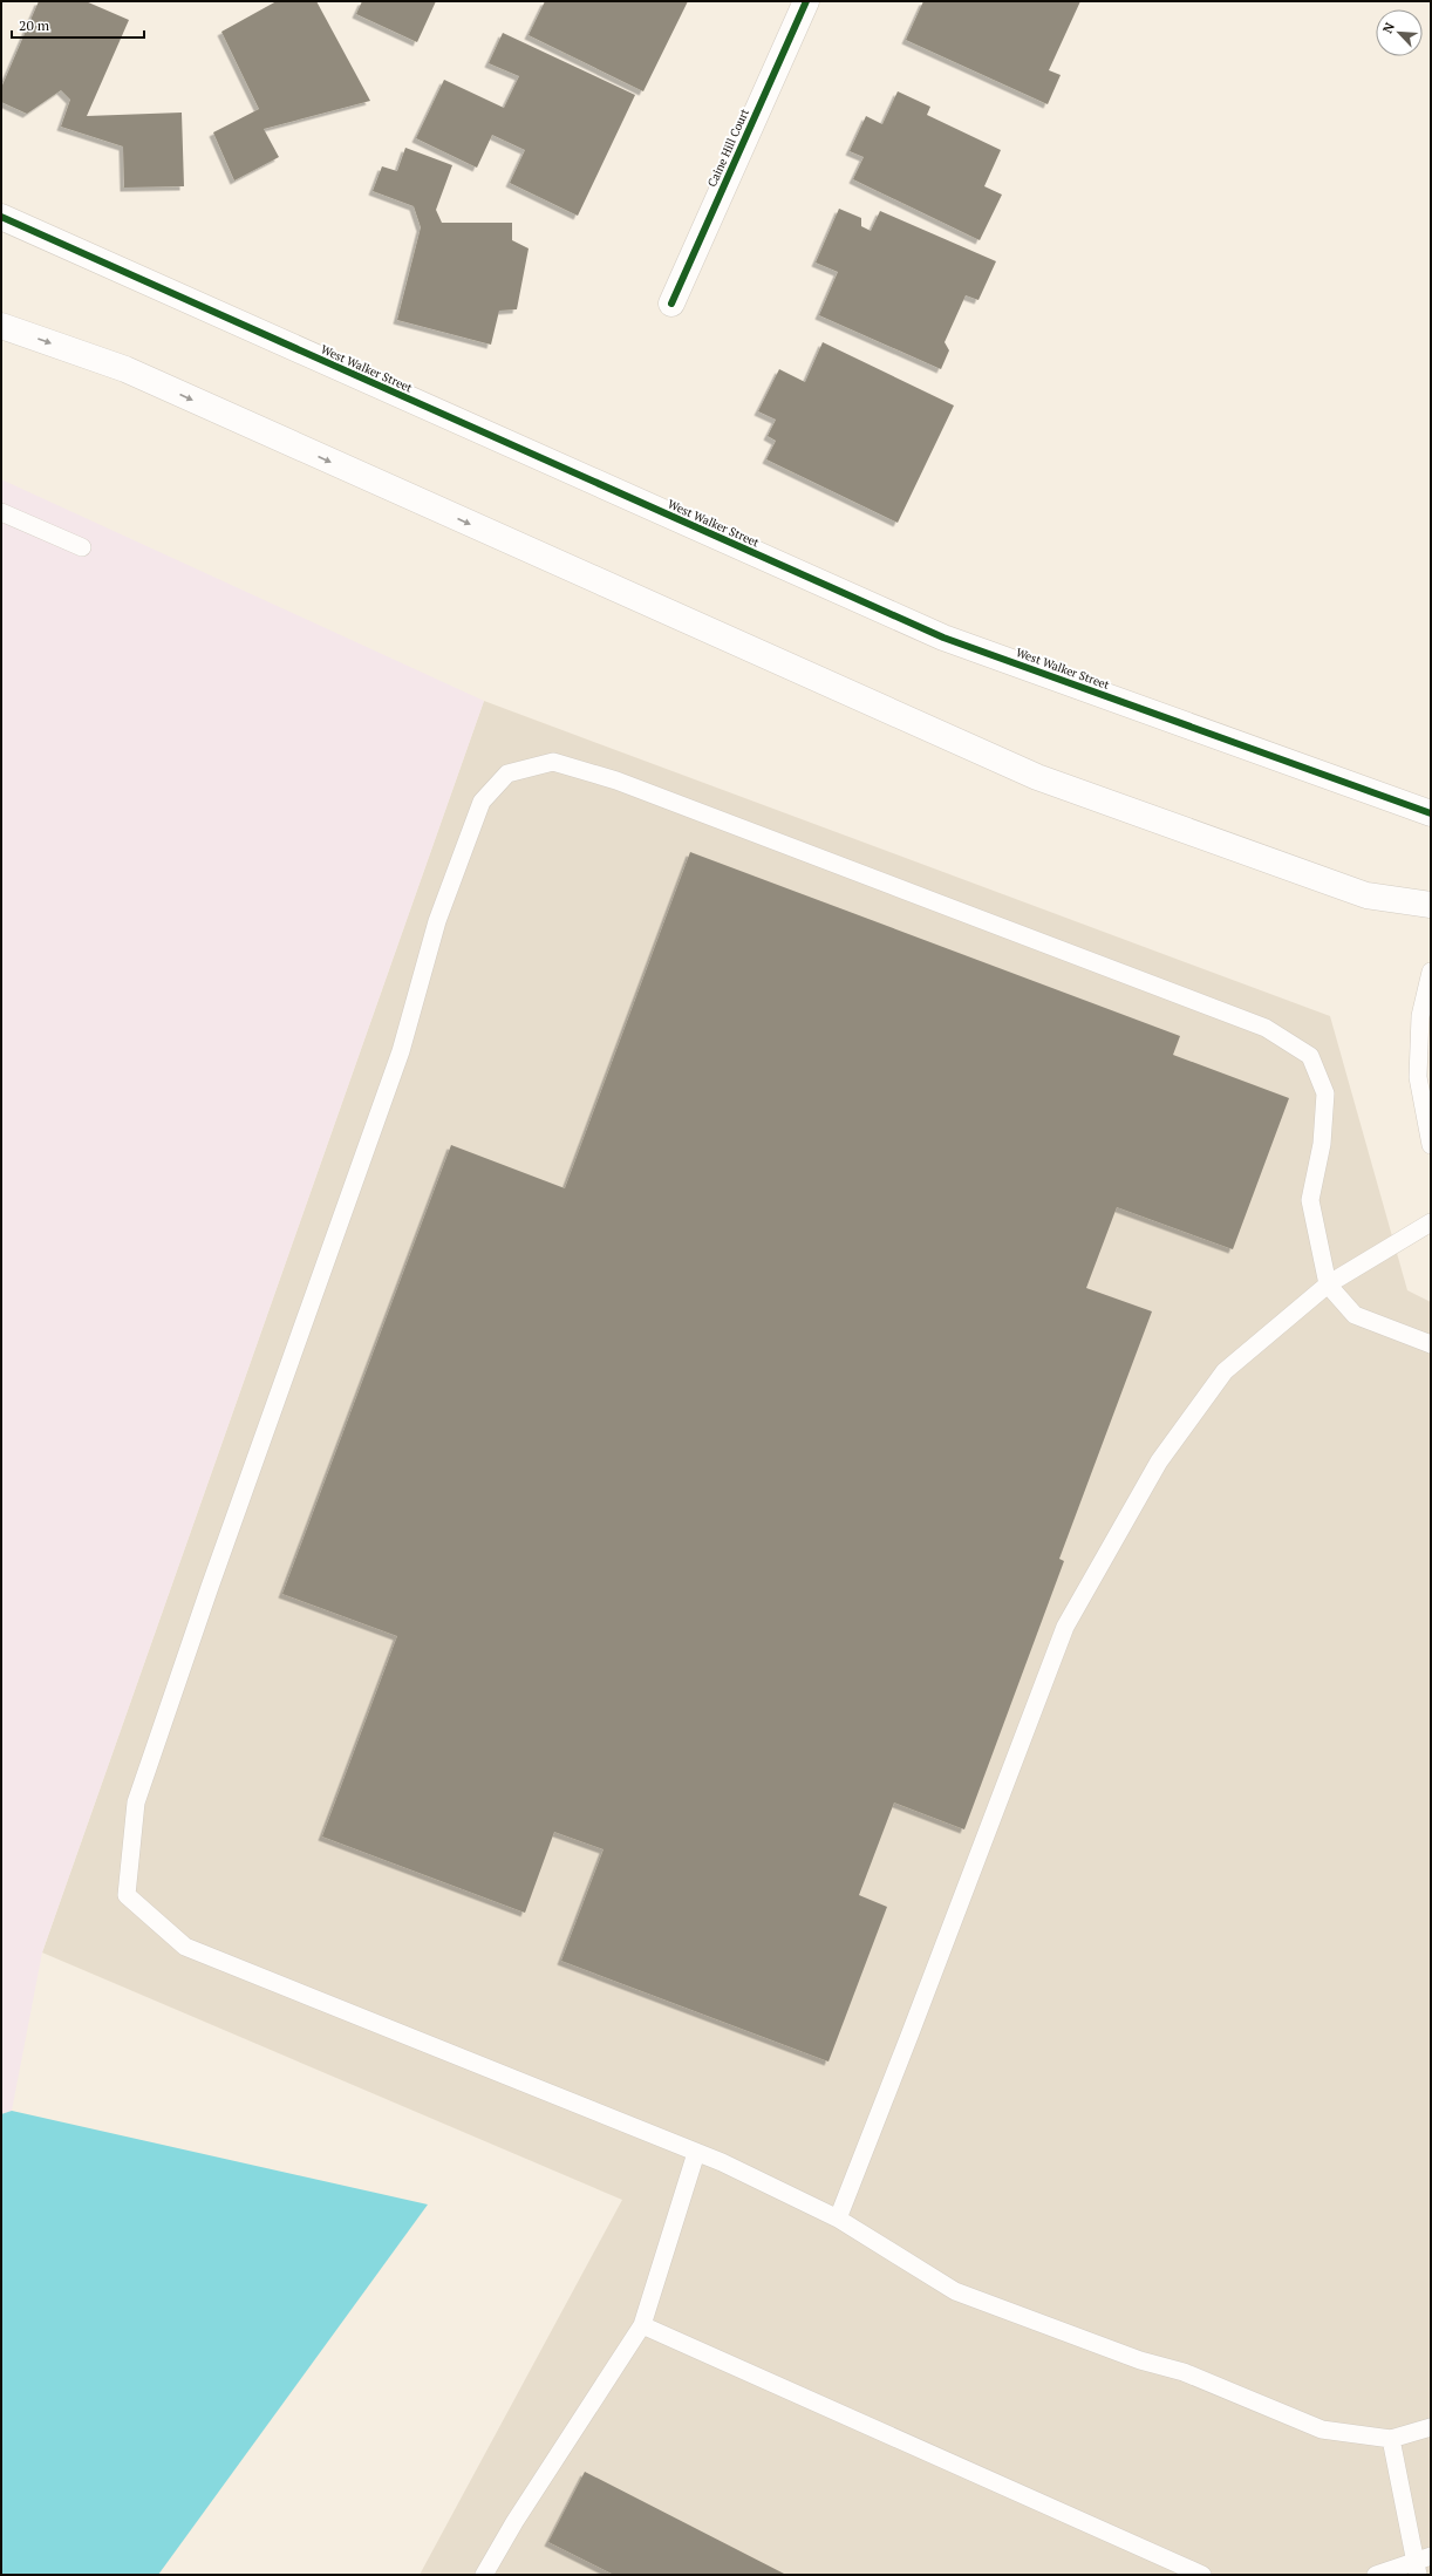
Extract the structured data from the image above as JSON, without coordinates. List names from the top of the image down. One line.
{"streets":{"street":["Caine Hill Court","West Walker Street"]},"scale_bar":"20 m","north":"top left"}
